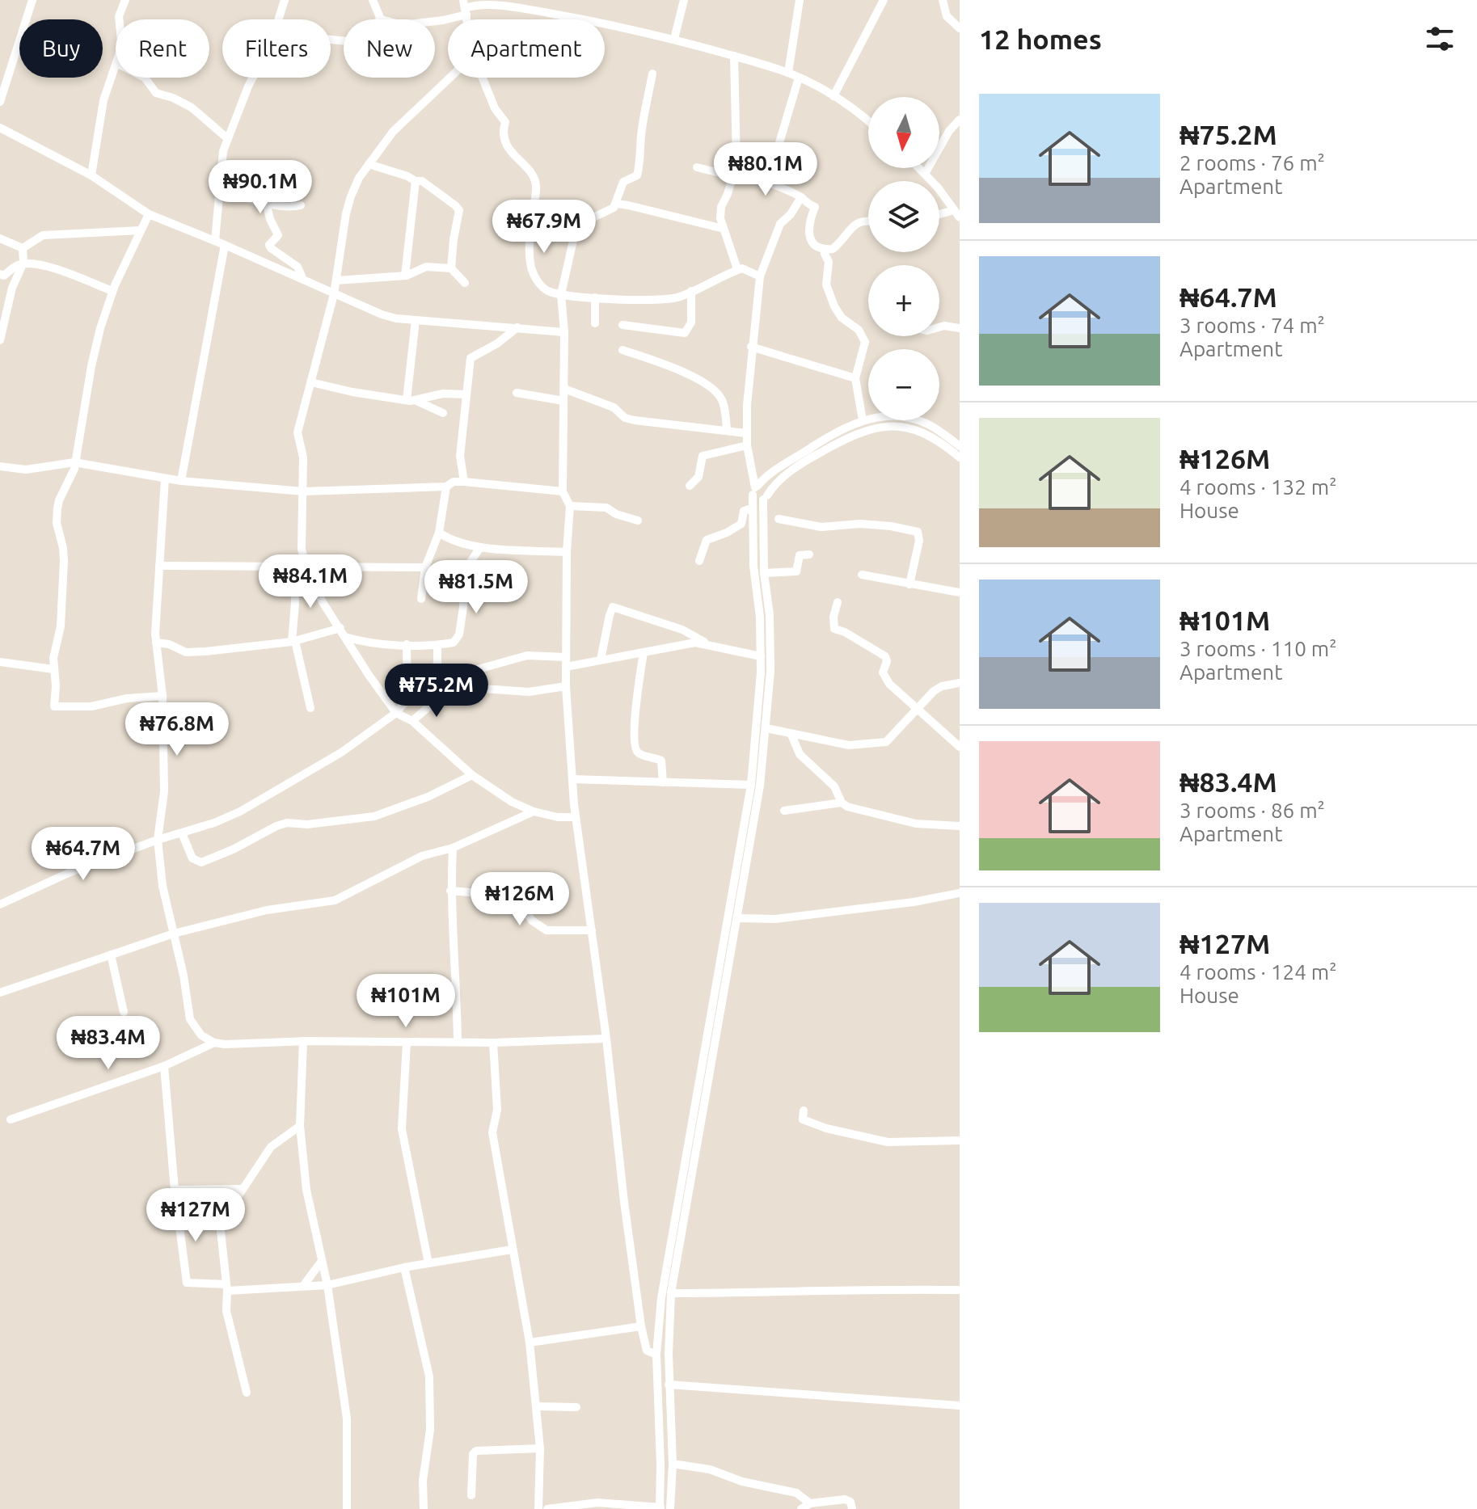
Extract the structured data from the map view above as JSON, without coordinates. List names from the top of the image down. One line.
{"north":"bottom","page":{"heading":"12 homes","chip":["Buy","Rent","Filters","New","Apartment"],"list":[{"name":"₦75.2M","note":"2 rooms · 76 m² · Apartment"},{"name":"₦64.7M","note":"3 rooms · 74 m² · Apartment"},{"name":"₦126M","note":"4 rooms · 132 m² · House"},{"name":"₦101M","note":"3 rooms · 110 m² · Apartment"},{"name":"₦83.4M","note":"3 rooms · 86 m² · Apartment"},{"name":"₦127M","note":"4 rooms · 124 m² · House"}],"map_buttons":["+","−"],"price":["₦80.1M","₦90.1M","₦67.9M","₦84.1M","₦81.5M","₦75.2M","₦76.8M","₦64.7M","₦126M","₦101M","₦83.4M","₦127M"]}}
